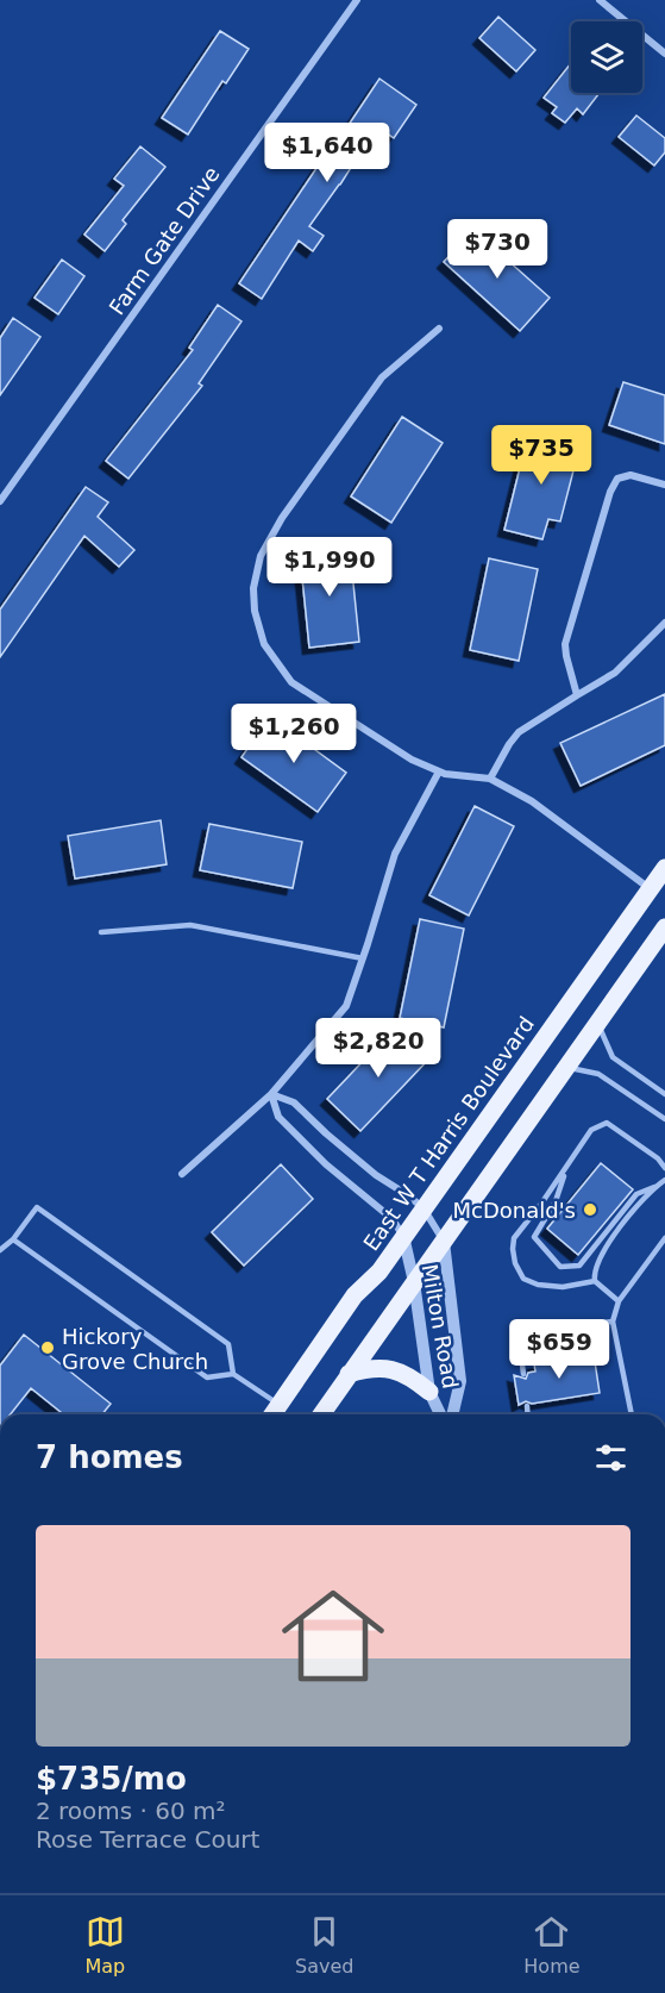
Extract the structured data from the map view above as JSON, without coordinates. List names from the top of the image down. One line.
{"streets":{"main road":["East W T Harris Boulevard"],"street":["Farm Gate Drive","Milton Road"]},"crossings":[["East W T Harris Boulevard","Milton Road"]],"places":["McDonald's","Hickory Grove Church"],"page":{"price":["$1,640","$730","$735","$1,990","$1,260","$2,820","$659"],"heading":"7 homes","list":[{"name":"$735/mo","note":"2 rooms · 60 m² · Rose Terrace Court"}],"tabs":["Map","Saved","Home"]}}
